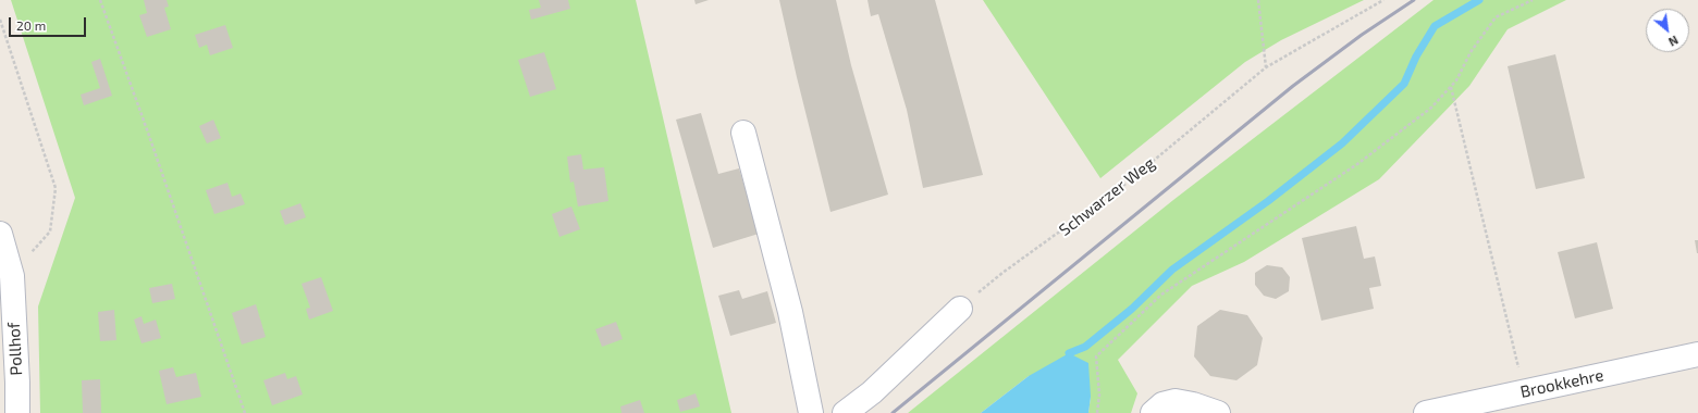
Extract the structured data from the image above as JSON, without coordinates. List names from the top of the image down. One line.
{"streets":{"street":["Pollhof","Brookkehre"],"path":["Schwarzer Weg"]},"scale_bar":"20 m","north":"bottom right"}
